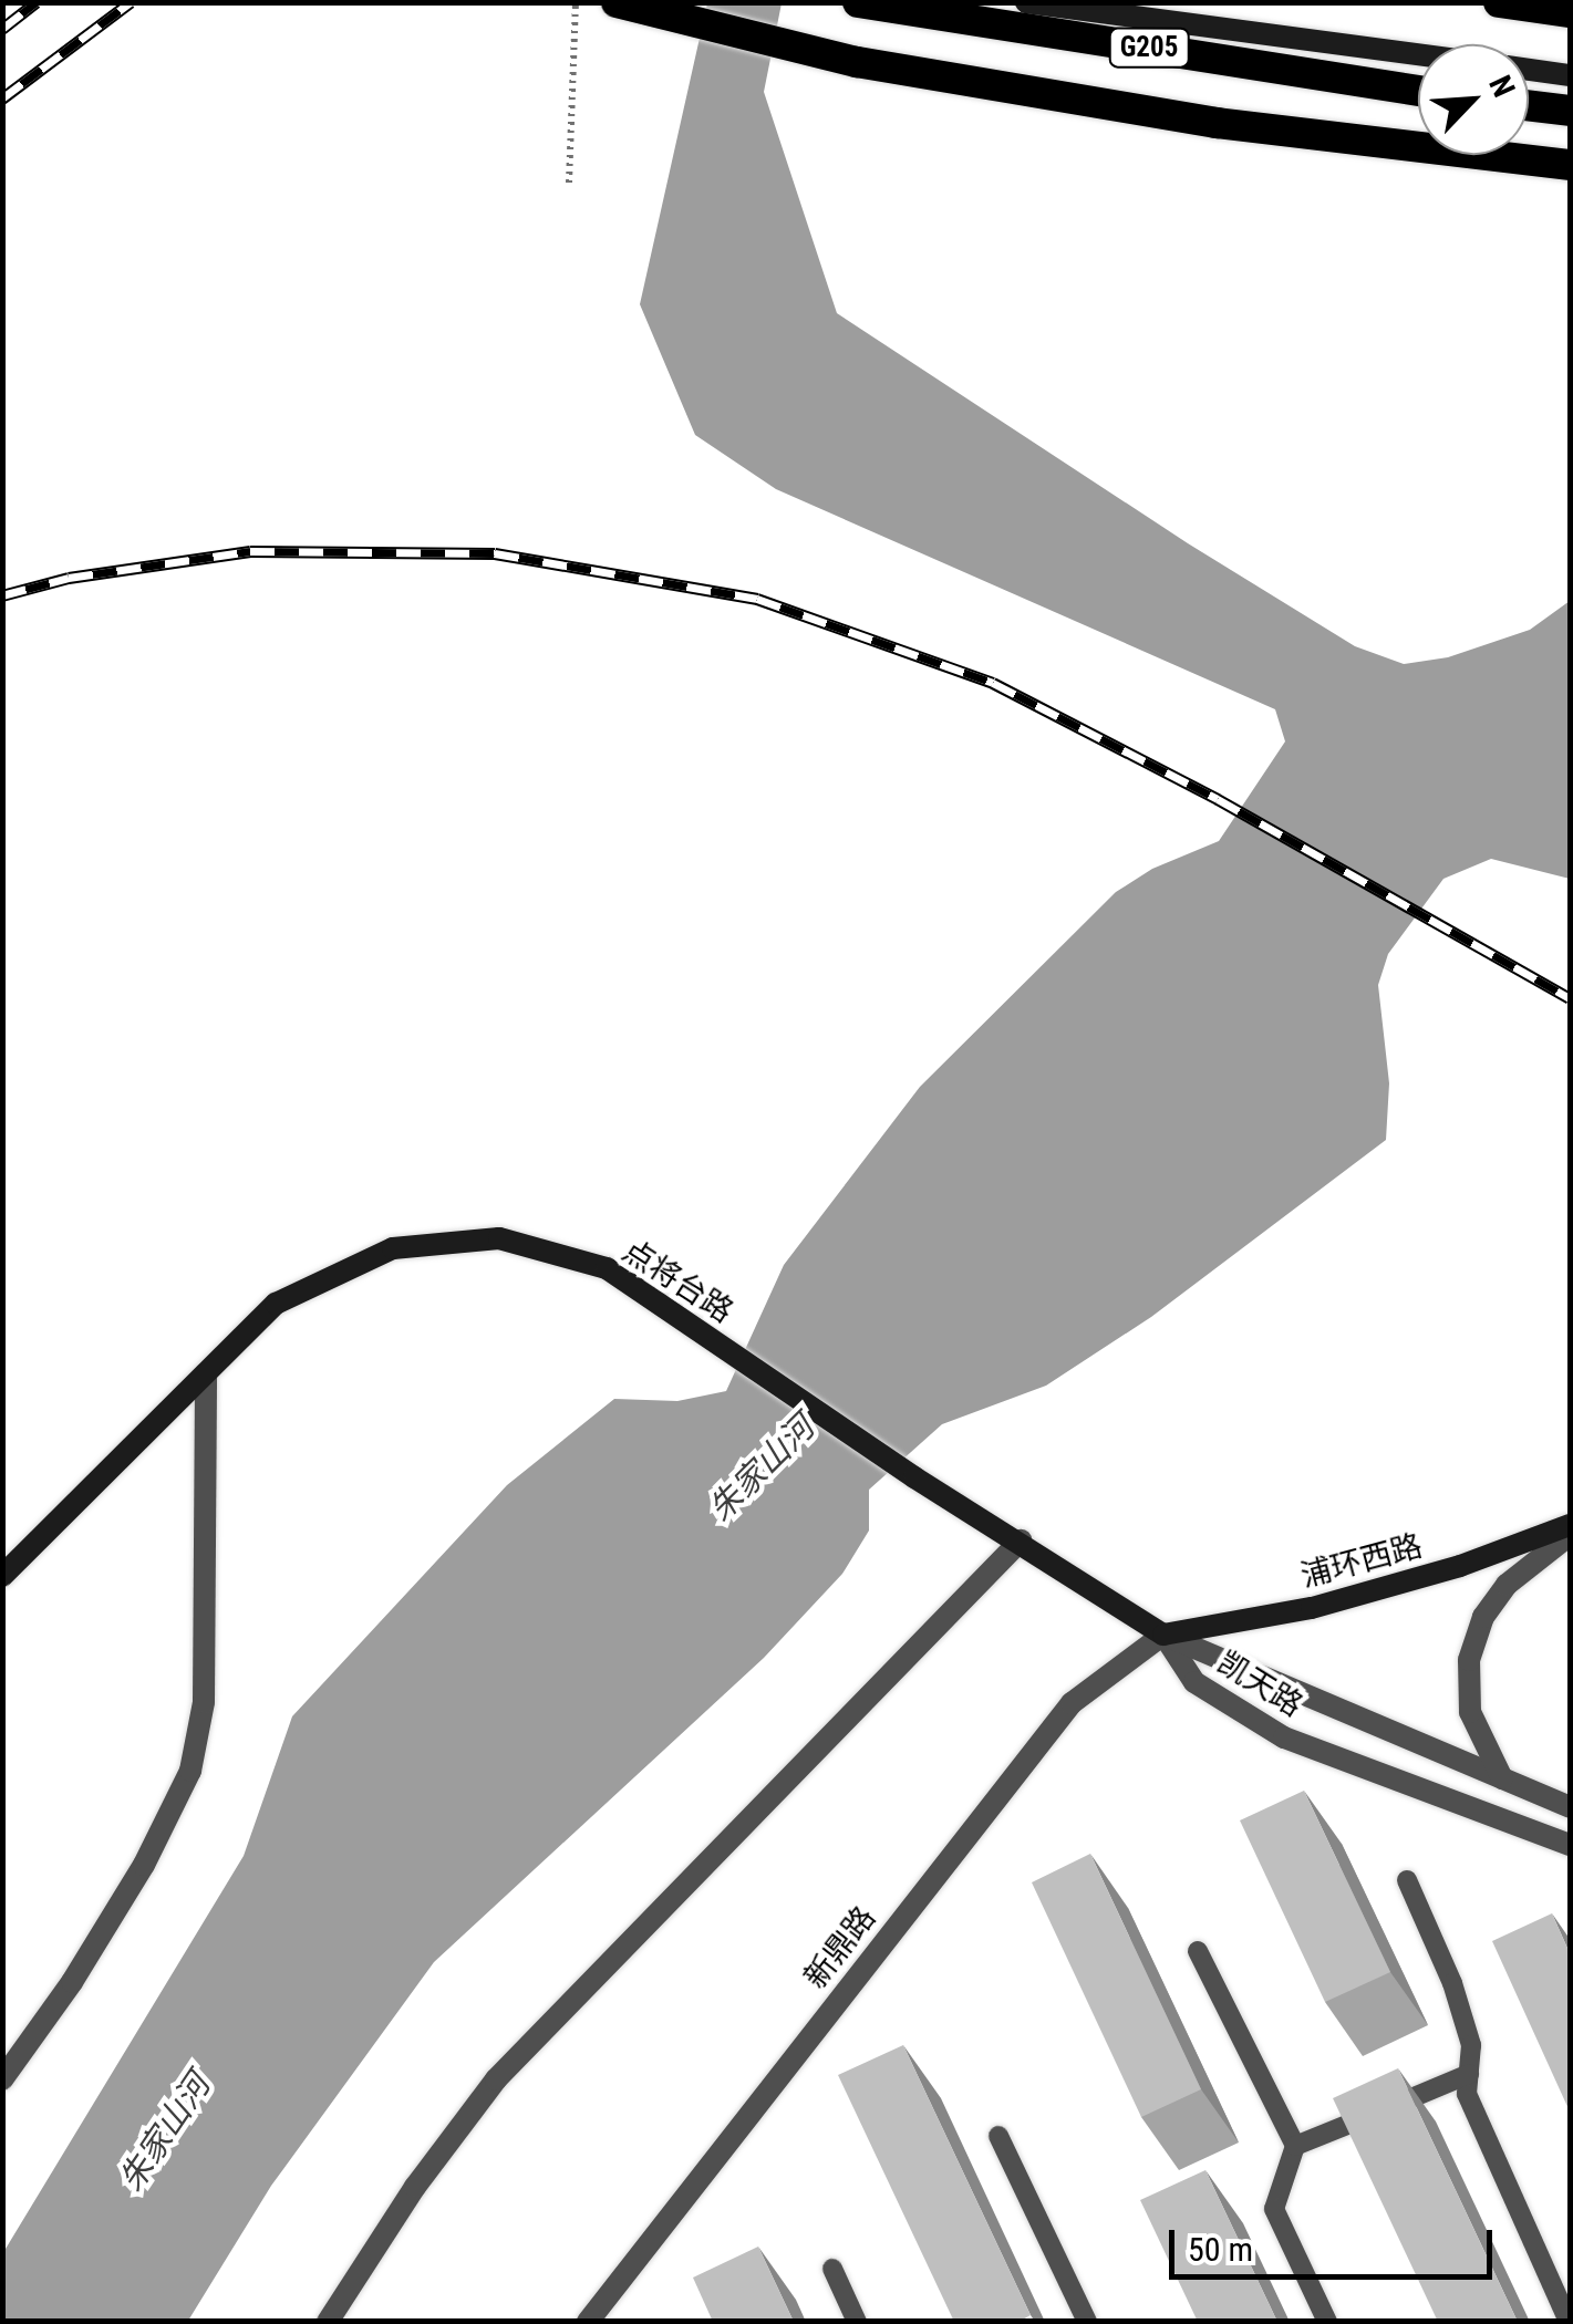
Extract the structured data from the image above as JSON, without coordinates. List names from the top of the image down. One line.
{"streets":{"highway":["G205"],"main road":["点将台路","浦环西路"],"street":["凯天路","新鼎路"]},"crossings":[["点将台路","浦环西路"],["点将台路","凯天路"],["点将台路","新鼎路"],["浦环西路","凯天路"],["浦环西路","新鼎路"],["凯天路","新鼎路"]],"water":["朱家山河"],"scale_bar":"50 m","north":"top right"}
